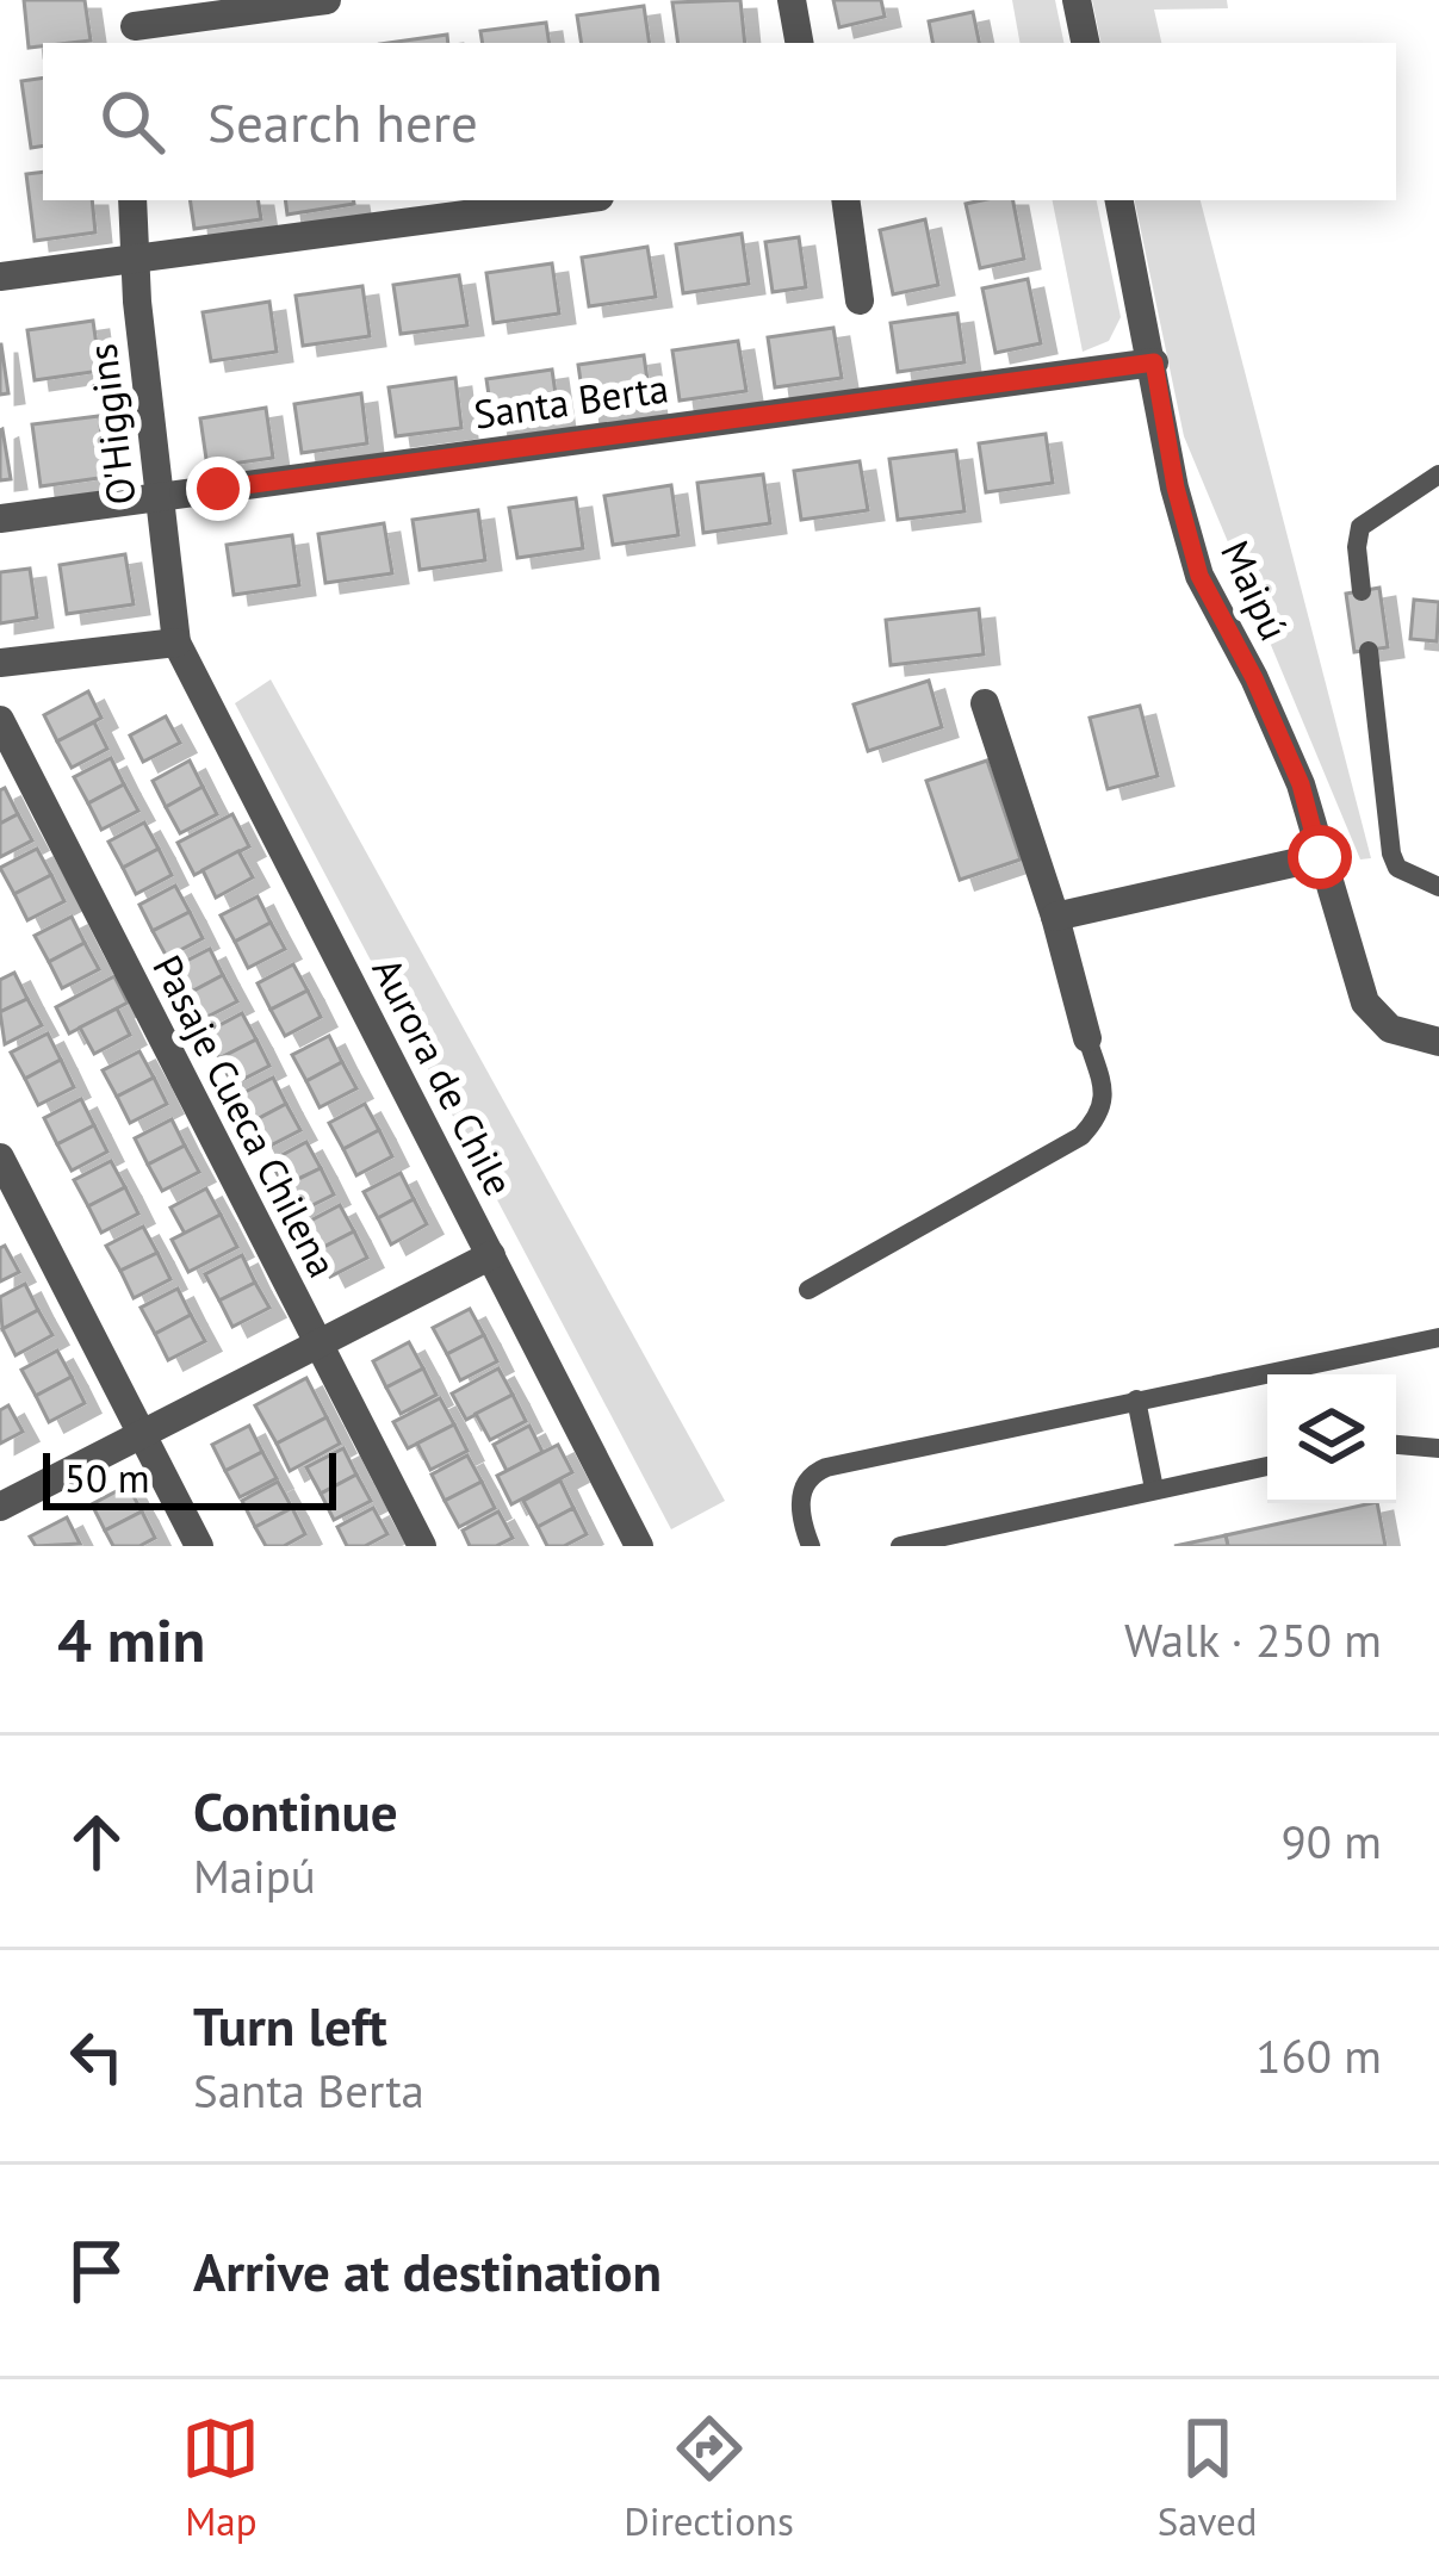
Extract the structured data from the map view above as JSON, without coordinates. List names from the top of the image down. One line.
{"streets":{"street":["Santa Berta","O'Higgins","Maipú","Aurora de Chile","Pasaje Cueca Chilena"]},"crossings":[["Santa Berta","O'Higgins"],["Santa Berta","Maipú"],["O'Higgins","Aurora de Chile"]],"scale_bar":"50 m","page":{"search":"Search here","scale":"50 m","heading":["4 min","Walk · 250 m"],"list":[["Continue","Maipú","90 m"],["Turn left","Santa Berta","160 m"],"Arrive at destination"],"nav":["Map","Directions","Saved"]}}
